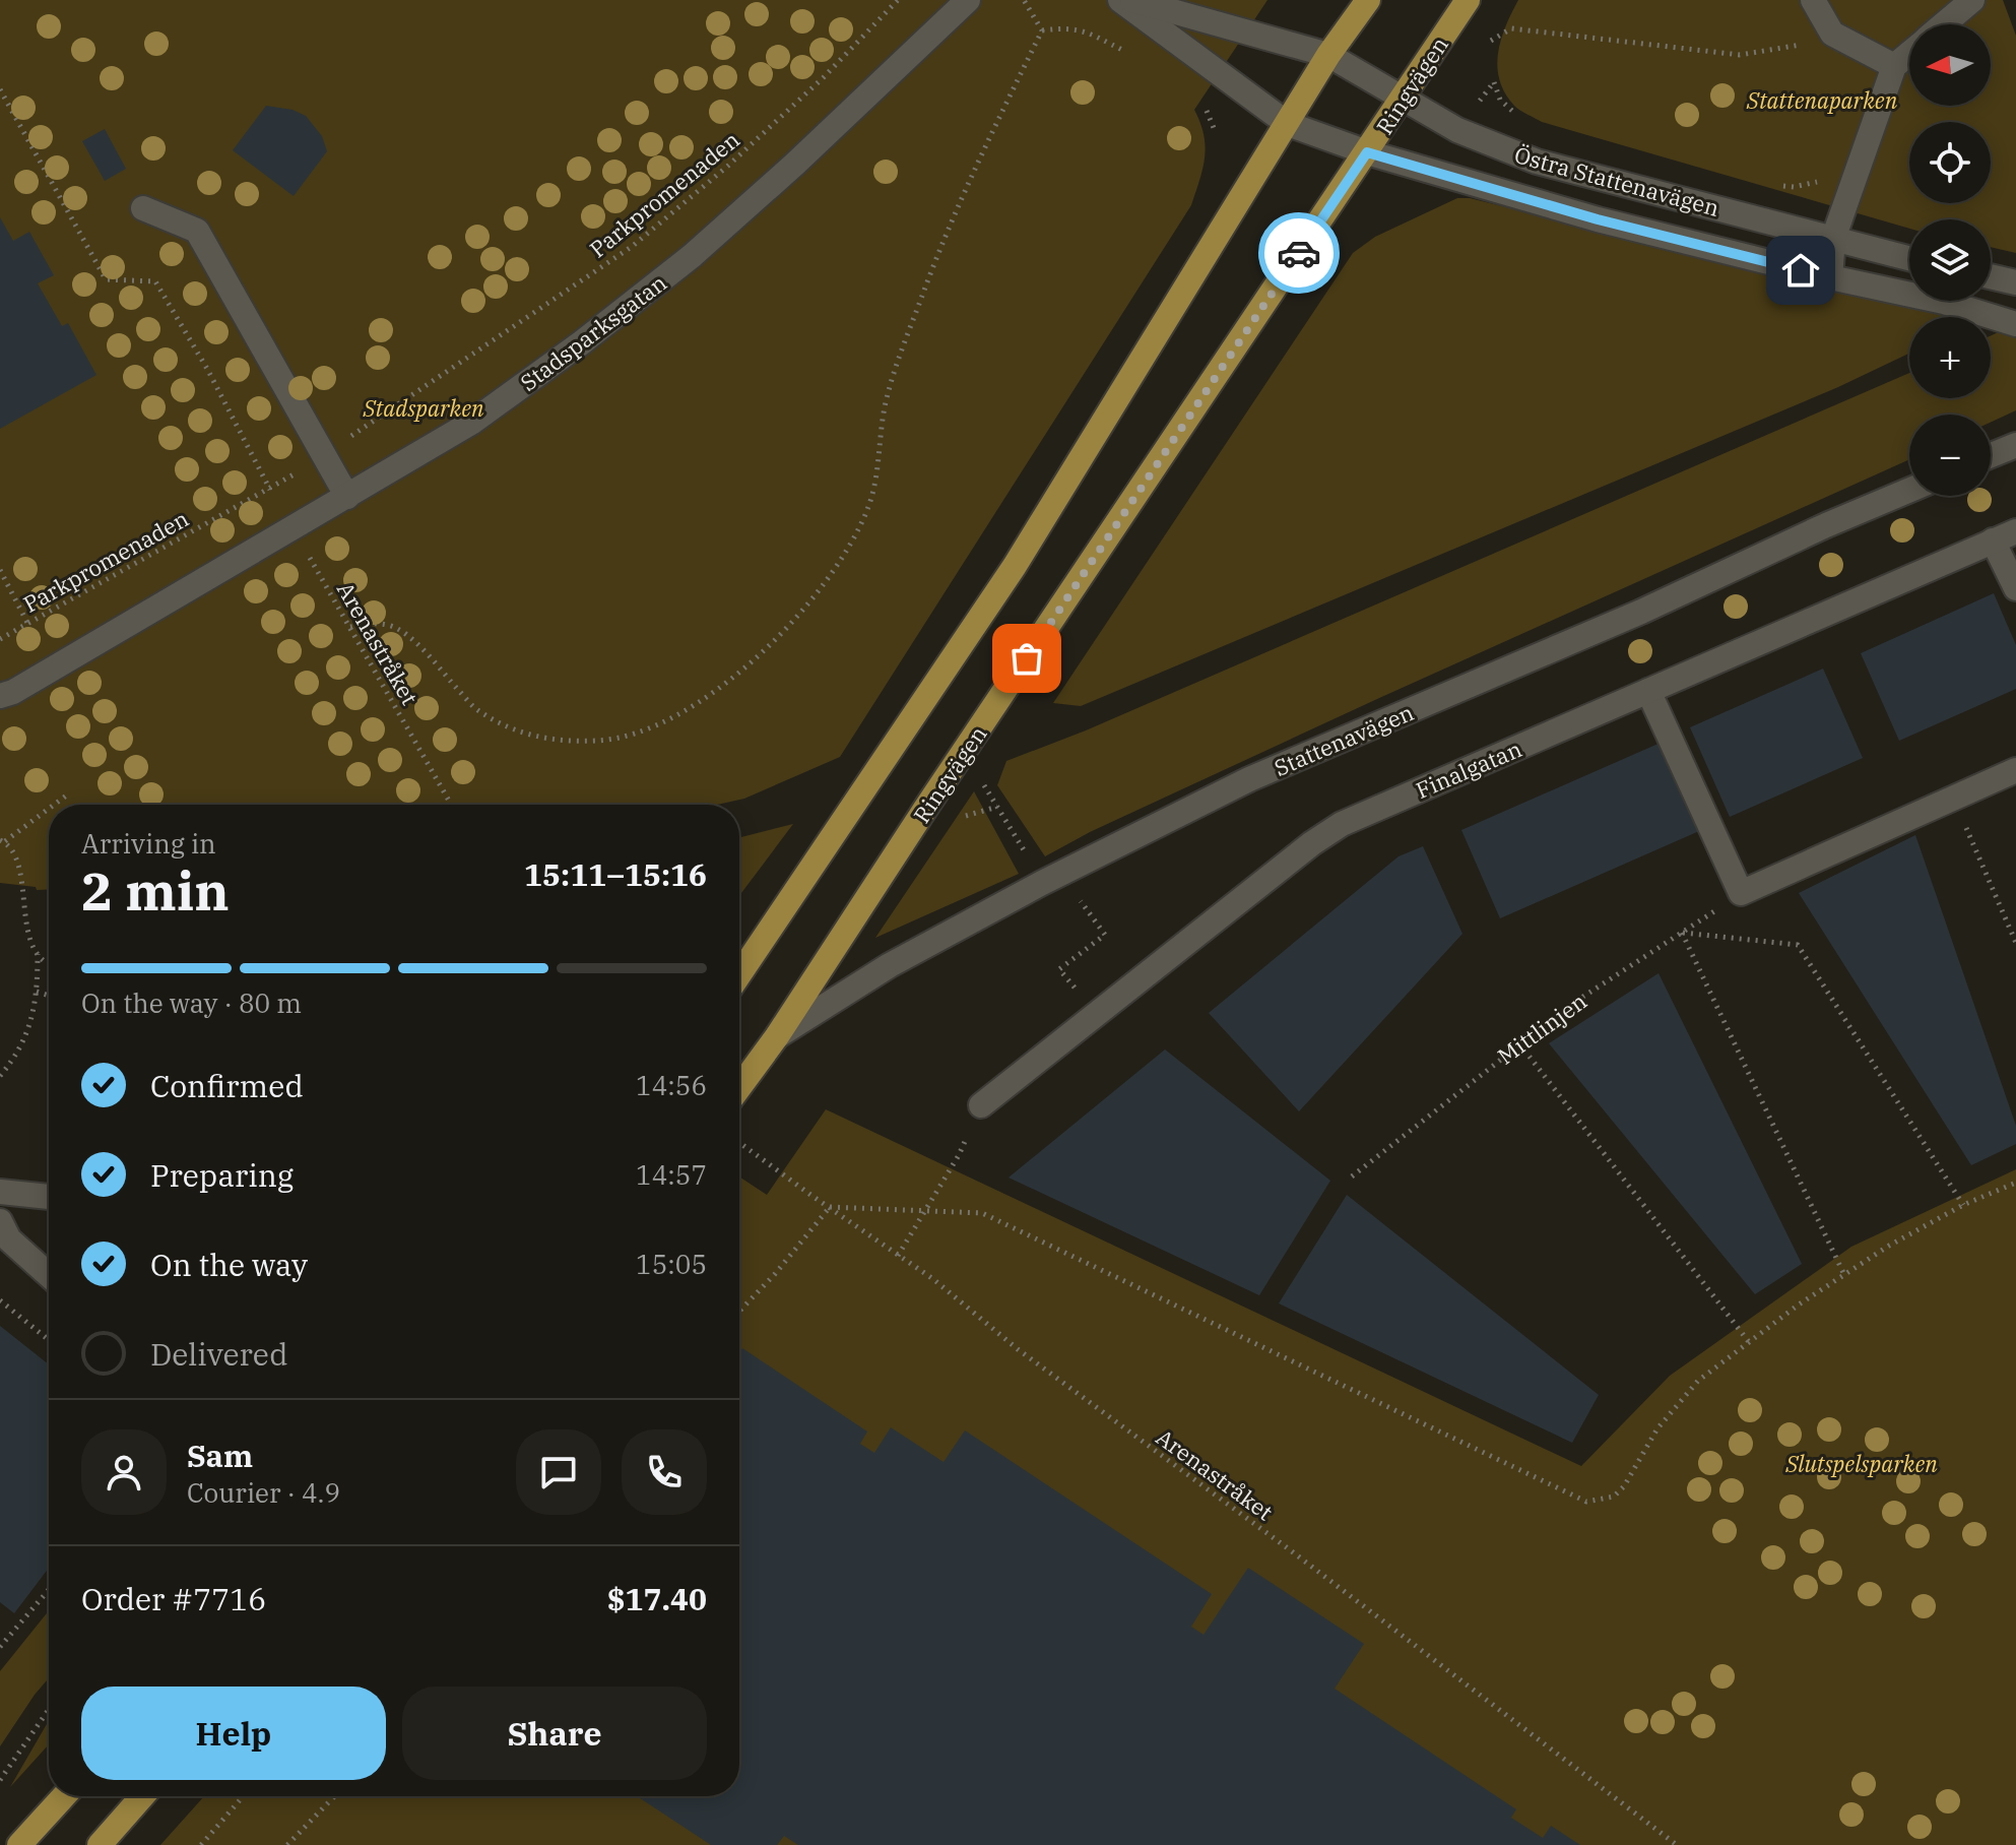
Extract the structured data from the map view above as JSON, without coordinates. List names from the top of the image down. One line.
{"streets":{"main road":["Ringvägen"],"street":["Östra Stattenavägen","Stadsparksgatan","Stattenavägen","Finalgatan"],"path":["Parkpromenaden","Arenastråket","Mittlinjen"]},"crossings":[["Ringvägen","Östra Stattenavägen"],["Ringvägen","Stattenavägen"],["Parkpromenaden","Arenastråket"],["Stadsparksgatan","Arenastråket"]],"parks":["Stattenaparken","Stadsparken","Slutspelsparken"],"north":"left","page":{"map_buttons":["+","−"],"heading":["2 min","Arriving in","15:11–15:16"],"panel":["Sam","Courier · 4.9","Order #7716","$17.40"],"bar":"On the way · 80 m","list":[["Confirmed","14:56"],["Preparing","14:57"],["On the way","15:05"],"Delivered"],"buttons":["Help","Share"]}}
